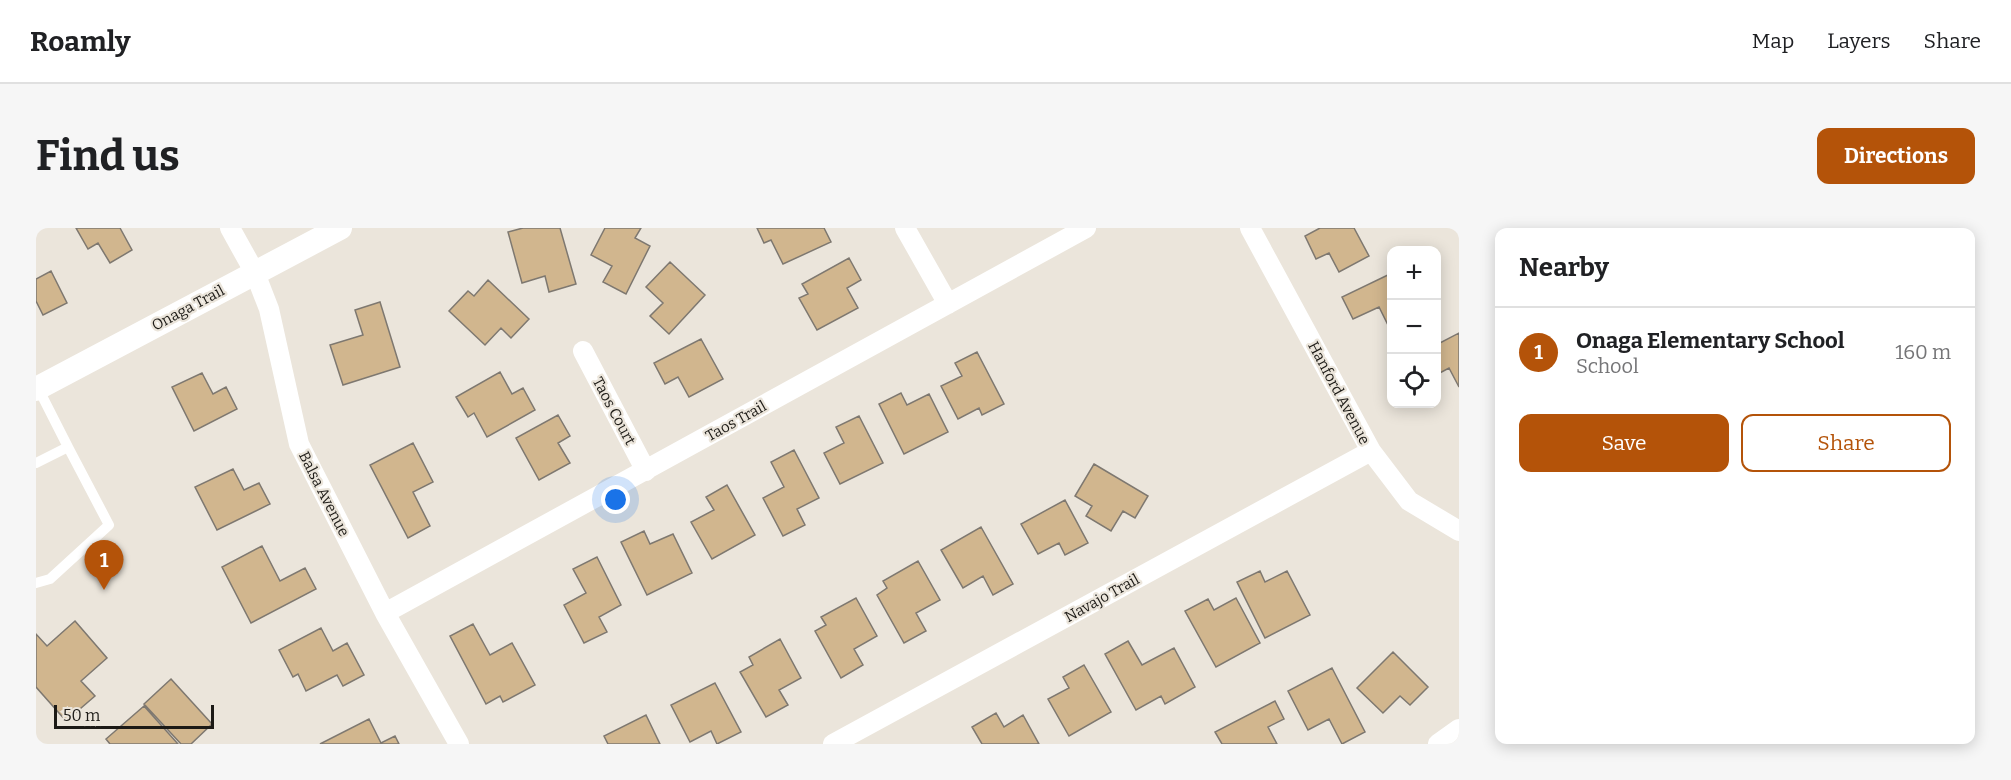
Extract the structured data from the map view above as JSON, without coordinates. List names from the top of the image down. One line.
{"streets":{"street":["Onaga Trail","Hanford Avenue","Taos Court","Taos Trail","Balsa Avenue","Navajo Trail"]},"crossings":[["Onaga Trail","Balsa Avenue"],["Hanford Avenue","Navajo Trail"],["Taos Court","Taos Trail"],["Taos Trail","Balsa Avenue"]],"scale_bar":"50 m","page":{"header":"Roamly","nav":["Map","Layers","Share"],"buttons":["Directions",["Save","Share"]],"title":"Find us","heading":"Nearby","map_buttons":["+","−"],"list":[{"mark":"1","name":"Onaga Elementary School","note":"School","value":"160 m"}],"pins":"1","scale":"50 m"}}
